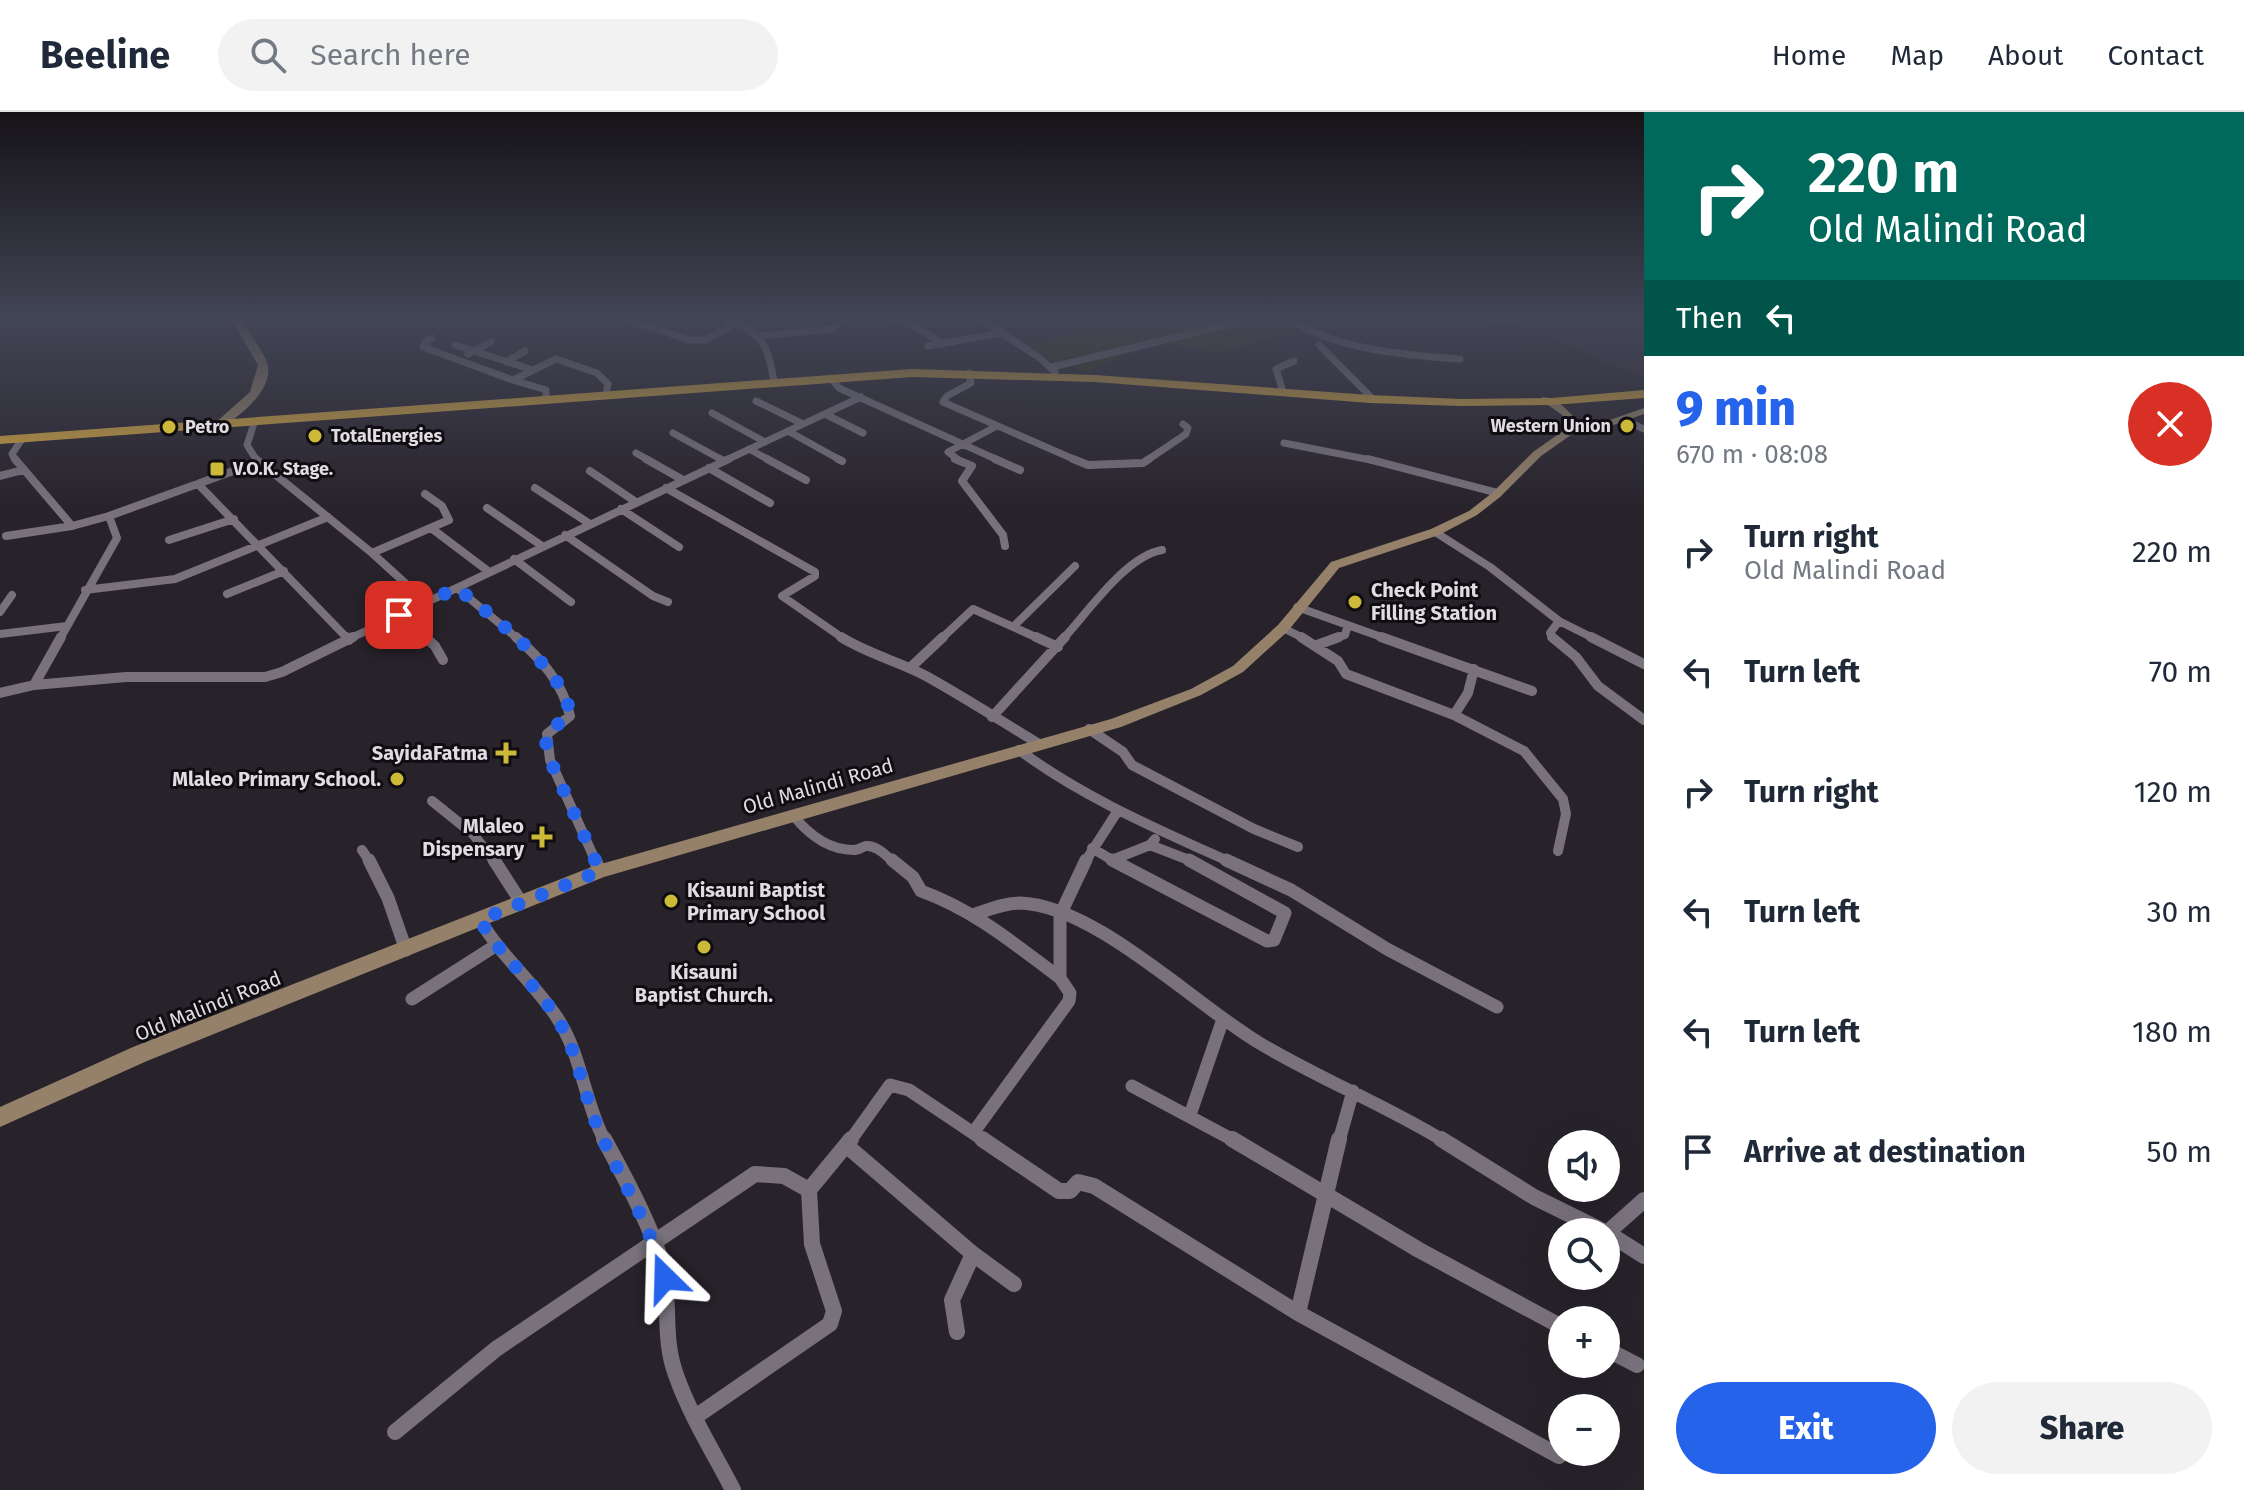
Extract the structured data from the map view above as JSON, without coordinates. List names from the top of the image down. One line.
{"streets":{"main road":["Old Malindi Road"]},"places":{"other":["Western Union","Petro","TotalEnergies","Check Point Filling Station","Mlaleo Primary School.","Kisauni Baptist Primary School","Kisauni Baptist Church."],"transit":["V.O.K. Stage."],"health":["SayidaFatma","Mlaleo Dispensary"]},"page":{"header":"Beeline","search":"Search here","nav":["Home","Map","About","Contact"],"turn":["220 m","Old Malindi Road"],"then":"Then","heading":["9 min","670 m · 08:08"],"list":[{"name":"Turn right","note":"Old Malindi Road","value":"220 m"},{"name":"Turn left","value":"70 m"},{"name":"Turn right","value":"120 m"},{"name":"Turn left","value":"30 m"},{"name":"Turn left","value":"180 m"},{"name":"Arrive at destination","value":"50 m"}],"map_buttons":["+","−"],"buttons":["Exit","Share"]}}
